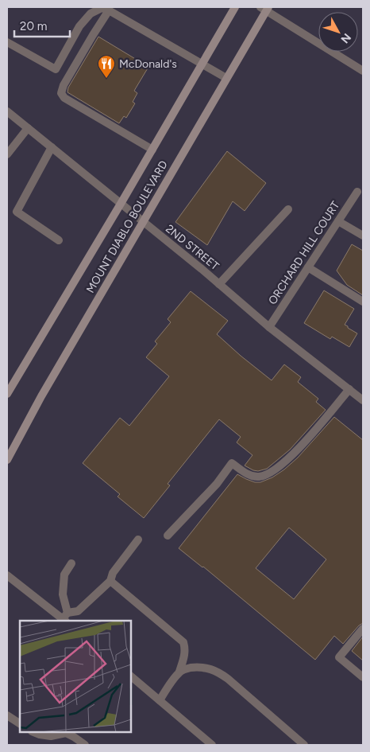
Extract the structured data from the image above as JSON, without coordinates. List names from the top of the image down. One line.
{"streets":{"main road":["MOUNT DIABLO BOULEVARD"],"street":["2ND STREET","ORCHARD HILL COURT"]},"crossings":[["MOUNT DIABLO BOULEVARD","2ND STREET"],["2ND STREET","ORCHARD HILL COURT"]],"places":{"restaurant":["McDonald's"]},"scale_bar":"20 m","north":"bottom right"}
